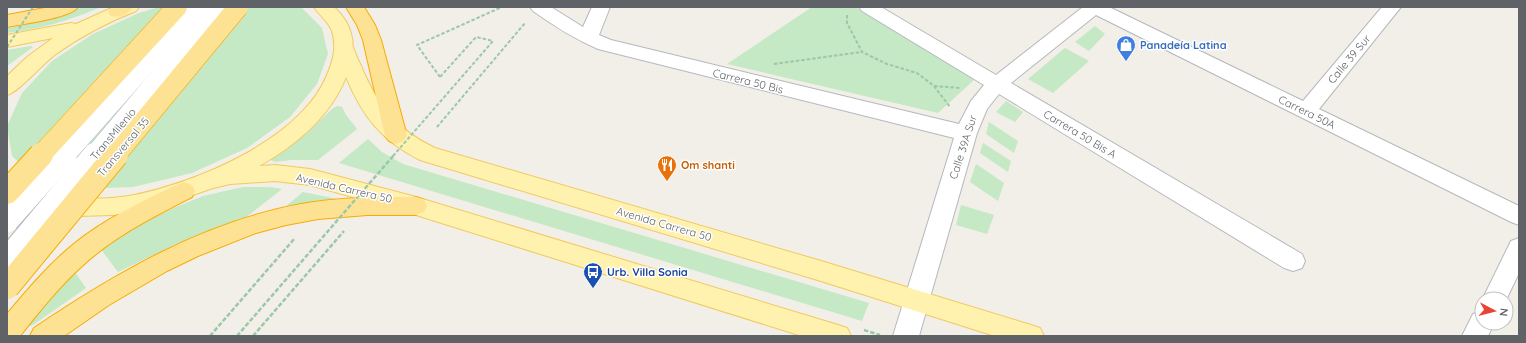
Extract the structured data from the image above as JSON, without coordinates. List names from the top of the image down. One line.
{"streets":{"highway":["Transversal 35"],"main road":["Avenida Carrera 50"],"street":["Calle 39 Sur","Carrera 50 Bis","Carrera 50A","TransMilenio","Carrera 50 Bis A","Calle 39A Sur"]},"crossings":[["Calle 39 Sur","Carrera 50A"],["Carrera 50 Bis","Calle 39A Sur"],["Carrera 50A","Calle 39A Sur"],["Carrera 50 Bis A","Calle 39A Sur"],["Calle 39A Sur","Avenida Carrera 50"]],"places":{"shop":["Panadeía Latina"],"restaurant":["Om shanti"],"bus stop":["Urb. Villa Sonia"]},"north":"right"}
